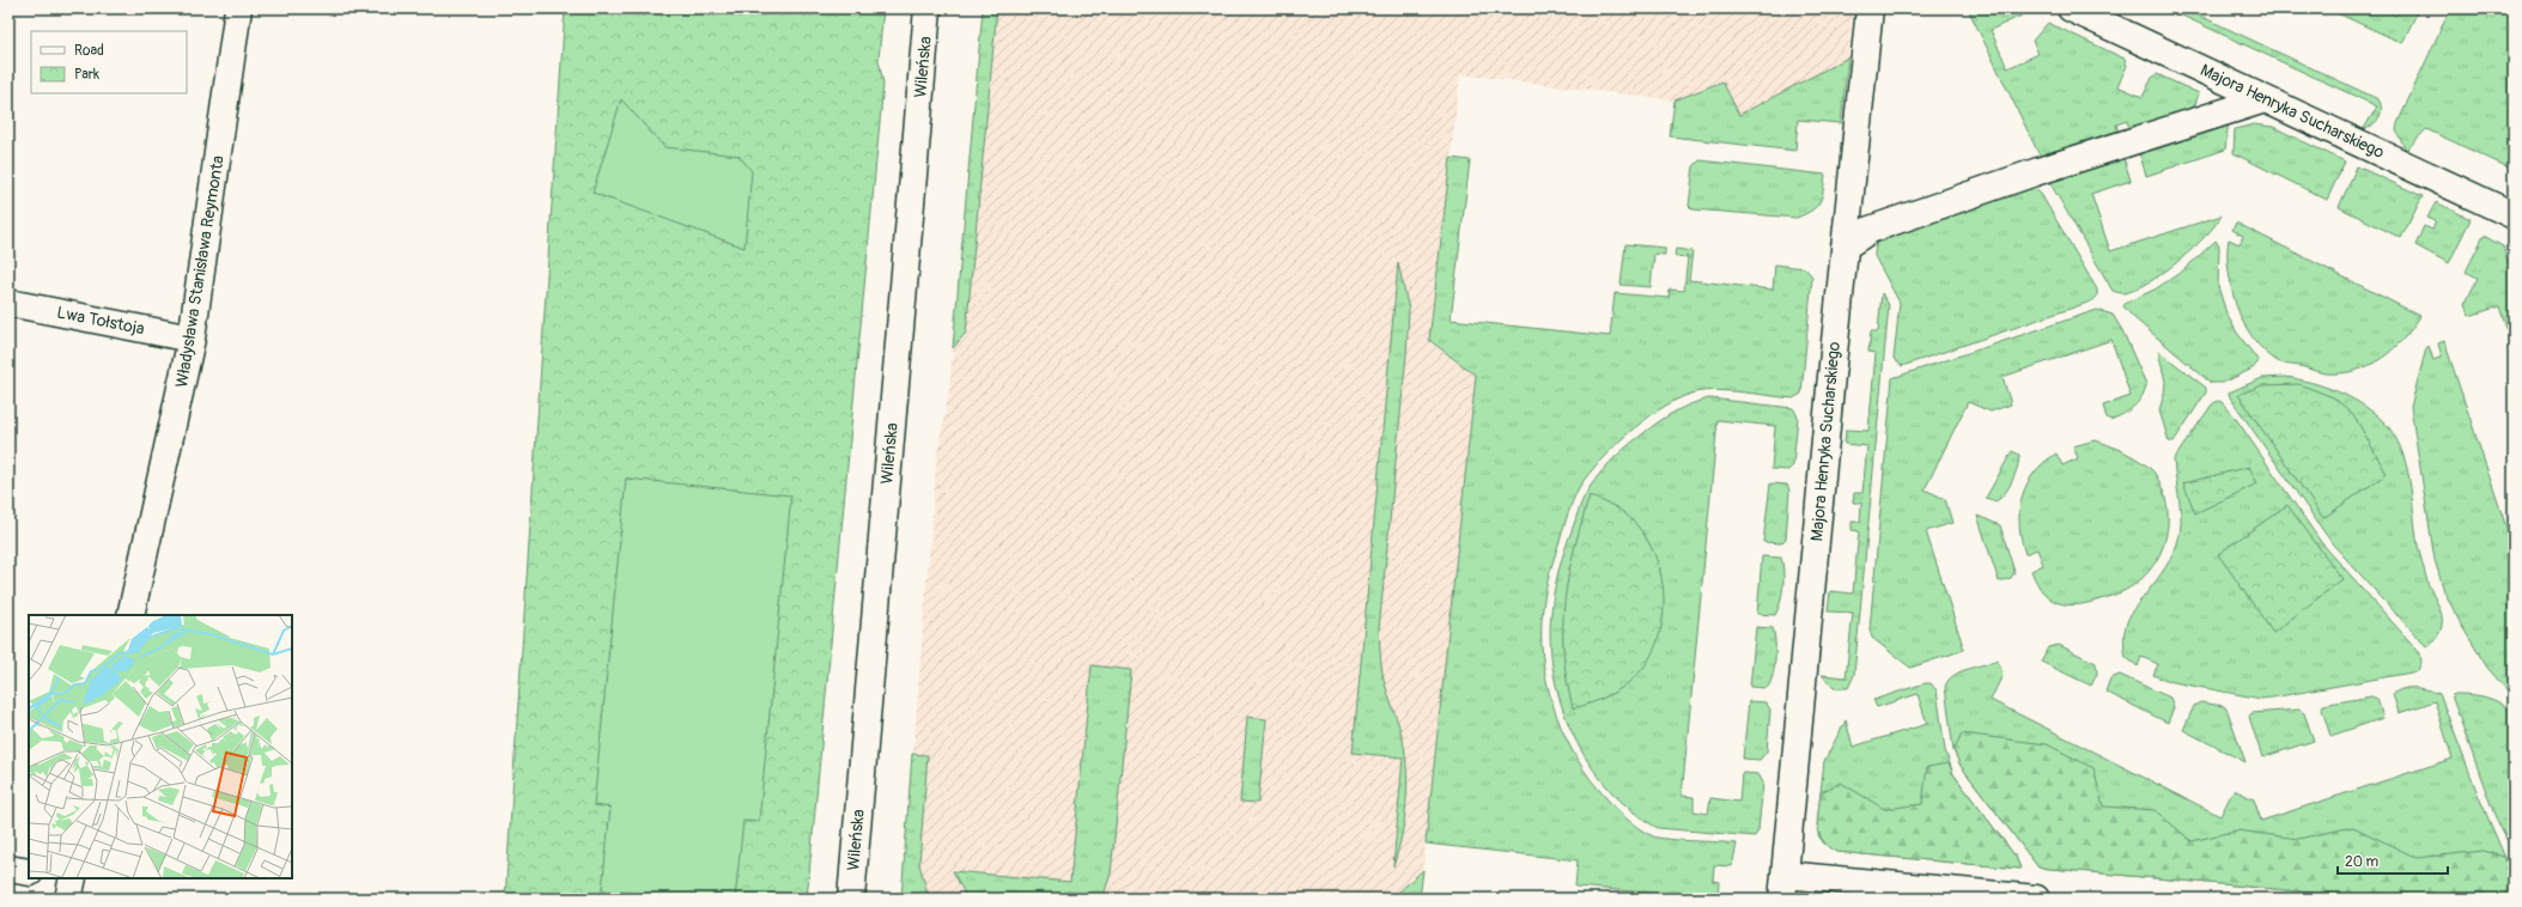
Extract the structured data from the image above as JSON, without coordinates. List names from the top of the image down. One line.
{"streets":{"street":["Wileńska","Majora Henryka Sucharskiego","Władysława Stanisława Reymonta","Lwa Tołstoja"]},"crossings":[["Władysława Stanisława Reymonta","Lwa Tołstoja"]],"legend":["Road","Park"],"scale_bar":"20 m"}
